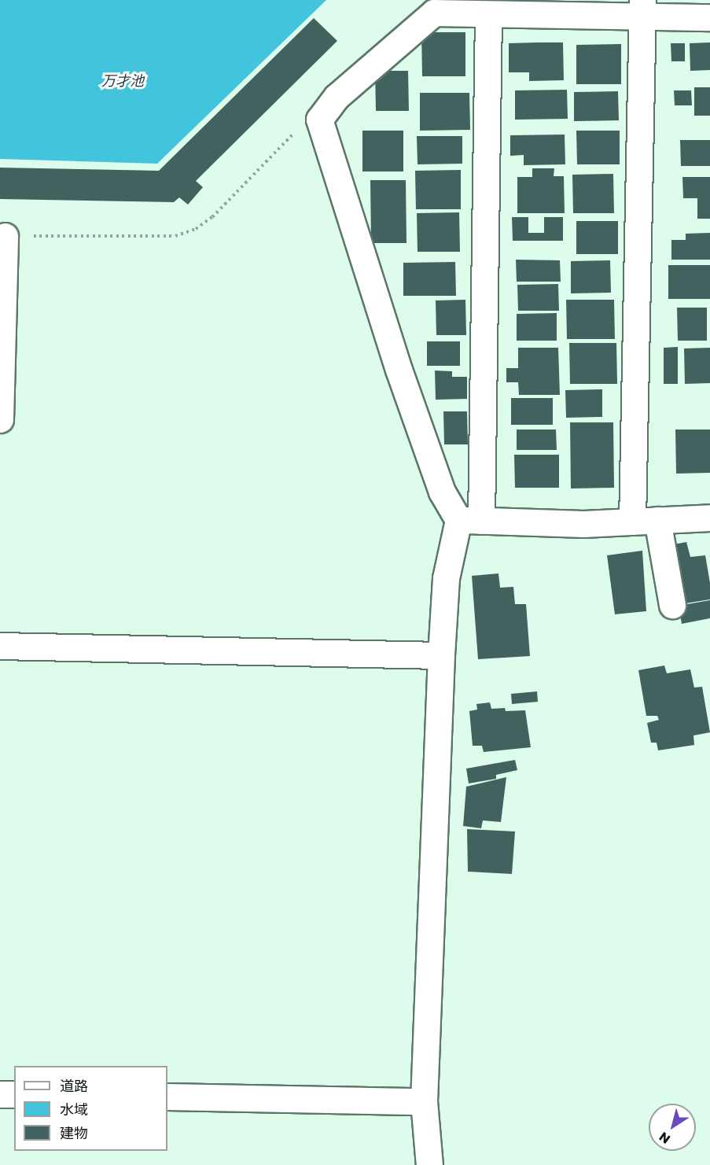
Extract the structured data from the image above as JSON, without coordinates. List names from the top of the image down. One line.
{"water":["万才池"],"legend":["道路","水域","建物"],"north":"bottom left"}
